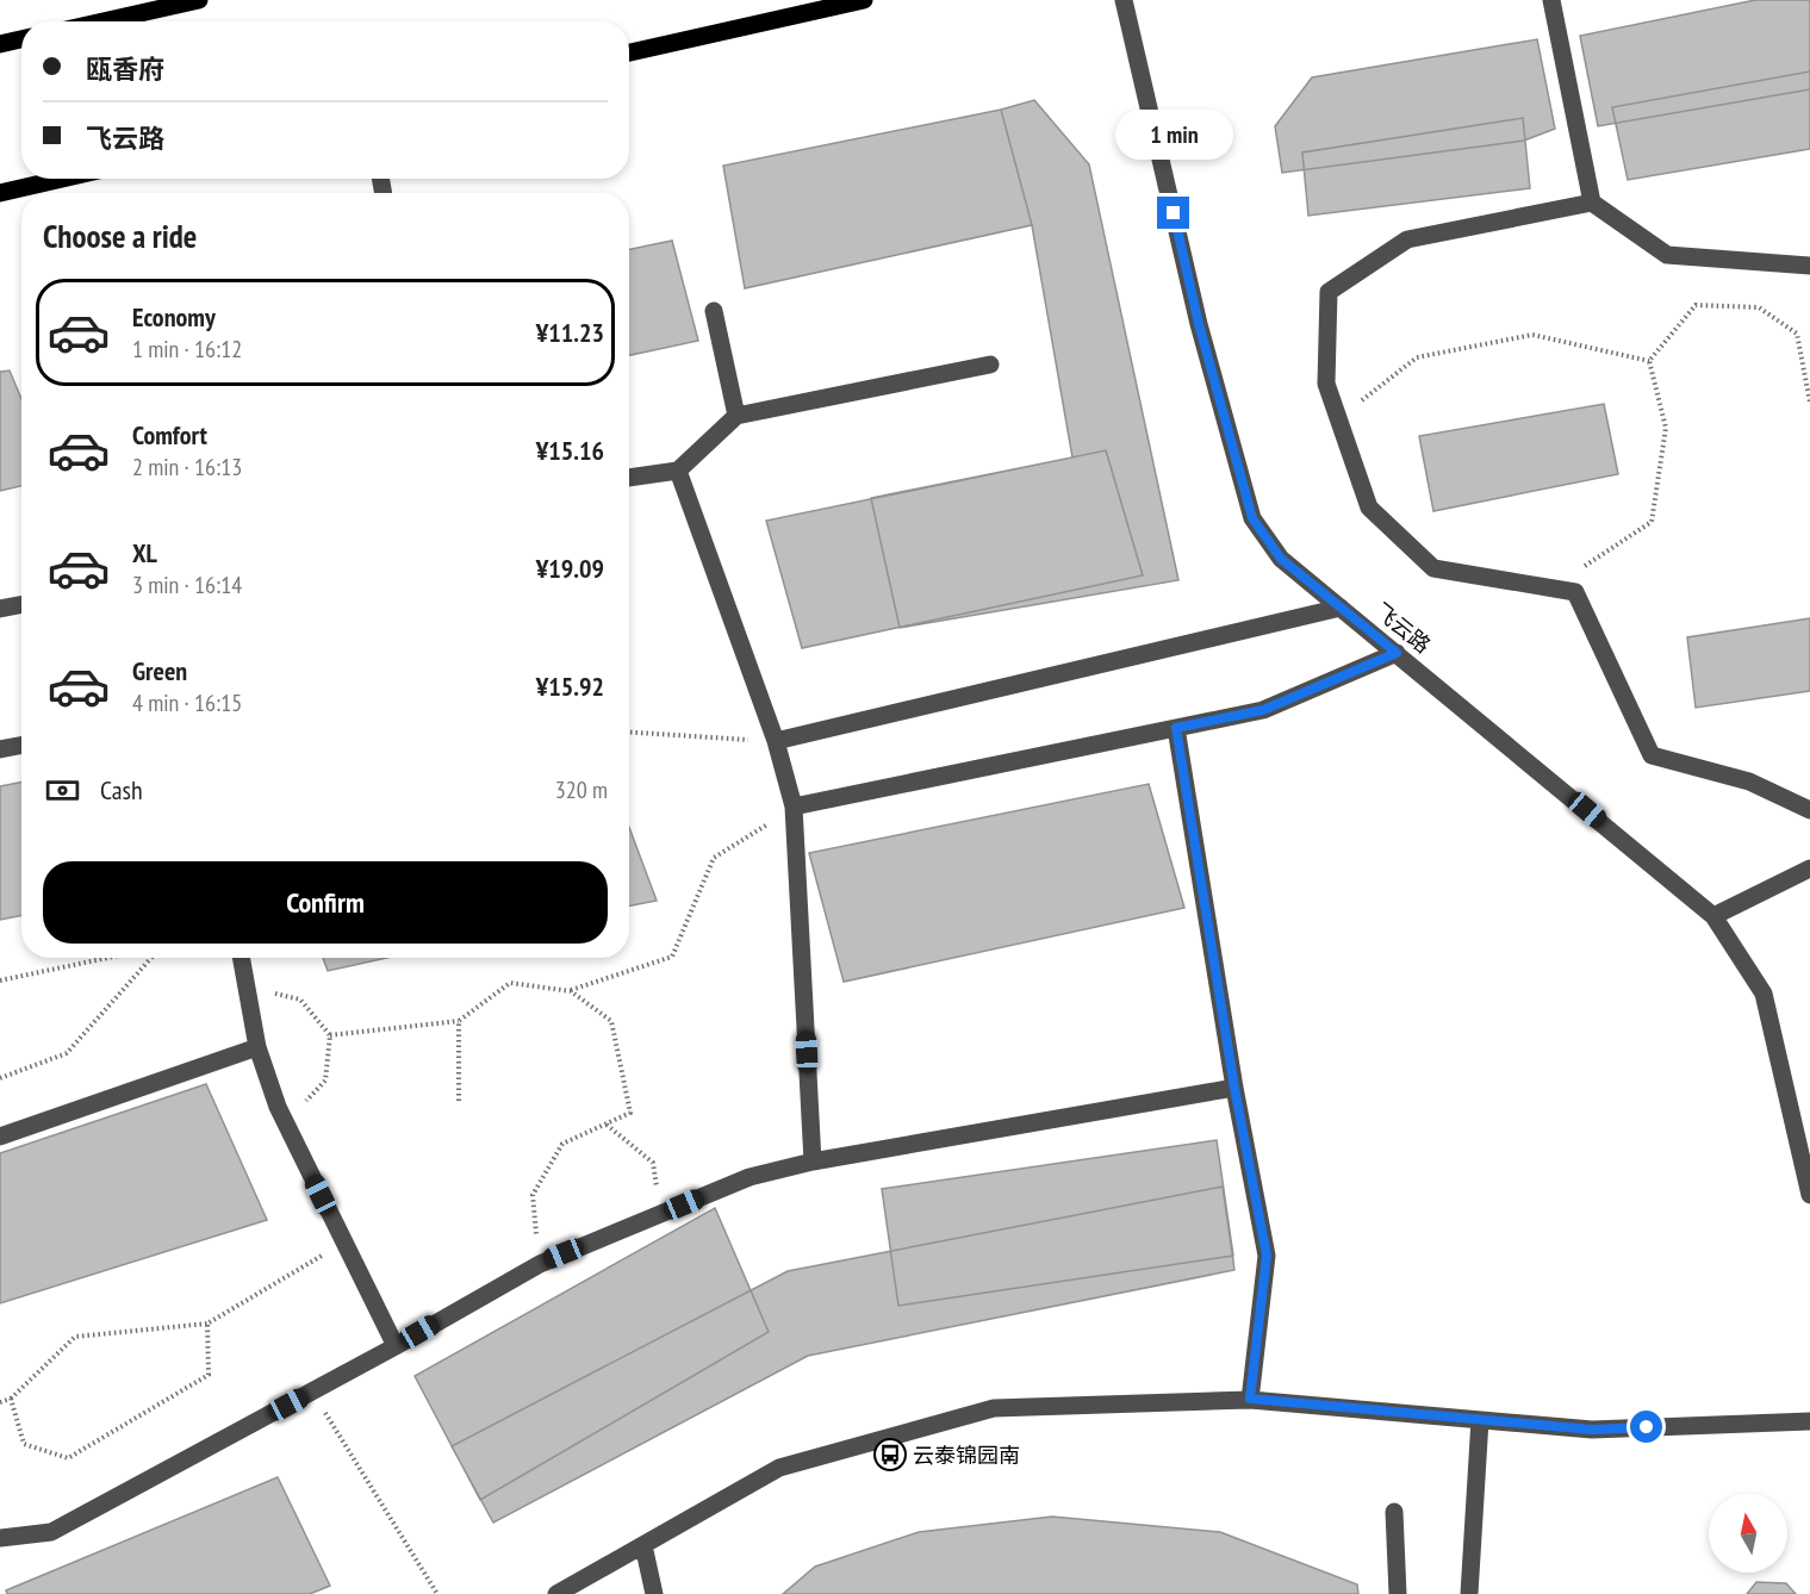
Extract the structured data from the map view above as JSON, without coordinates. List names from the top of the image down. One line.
{"streets":{"street":["飞云路"]},"places":{"bus stop":["云泰锦园南"]},"north":"top","page":{"banner":["瓯香府","飞云路"],"bubble":"1 min","heading":"Choose a ride","list":[{"name":"Economy","note":"1 min · 16:12","value":"¥11.23"},{"name":"Comfort","note":"2 min · 16:13","value":"¥15.16"},{"name":"XL","note":"3 min · 16:14","value":"¥19.09"},{"name":"Green","note":"4 min · 16:15","value":"¥15.92"}],"pay":["Cash","320 m"],"buttons":"Confirm"}}
